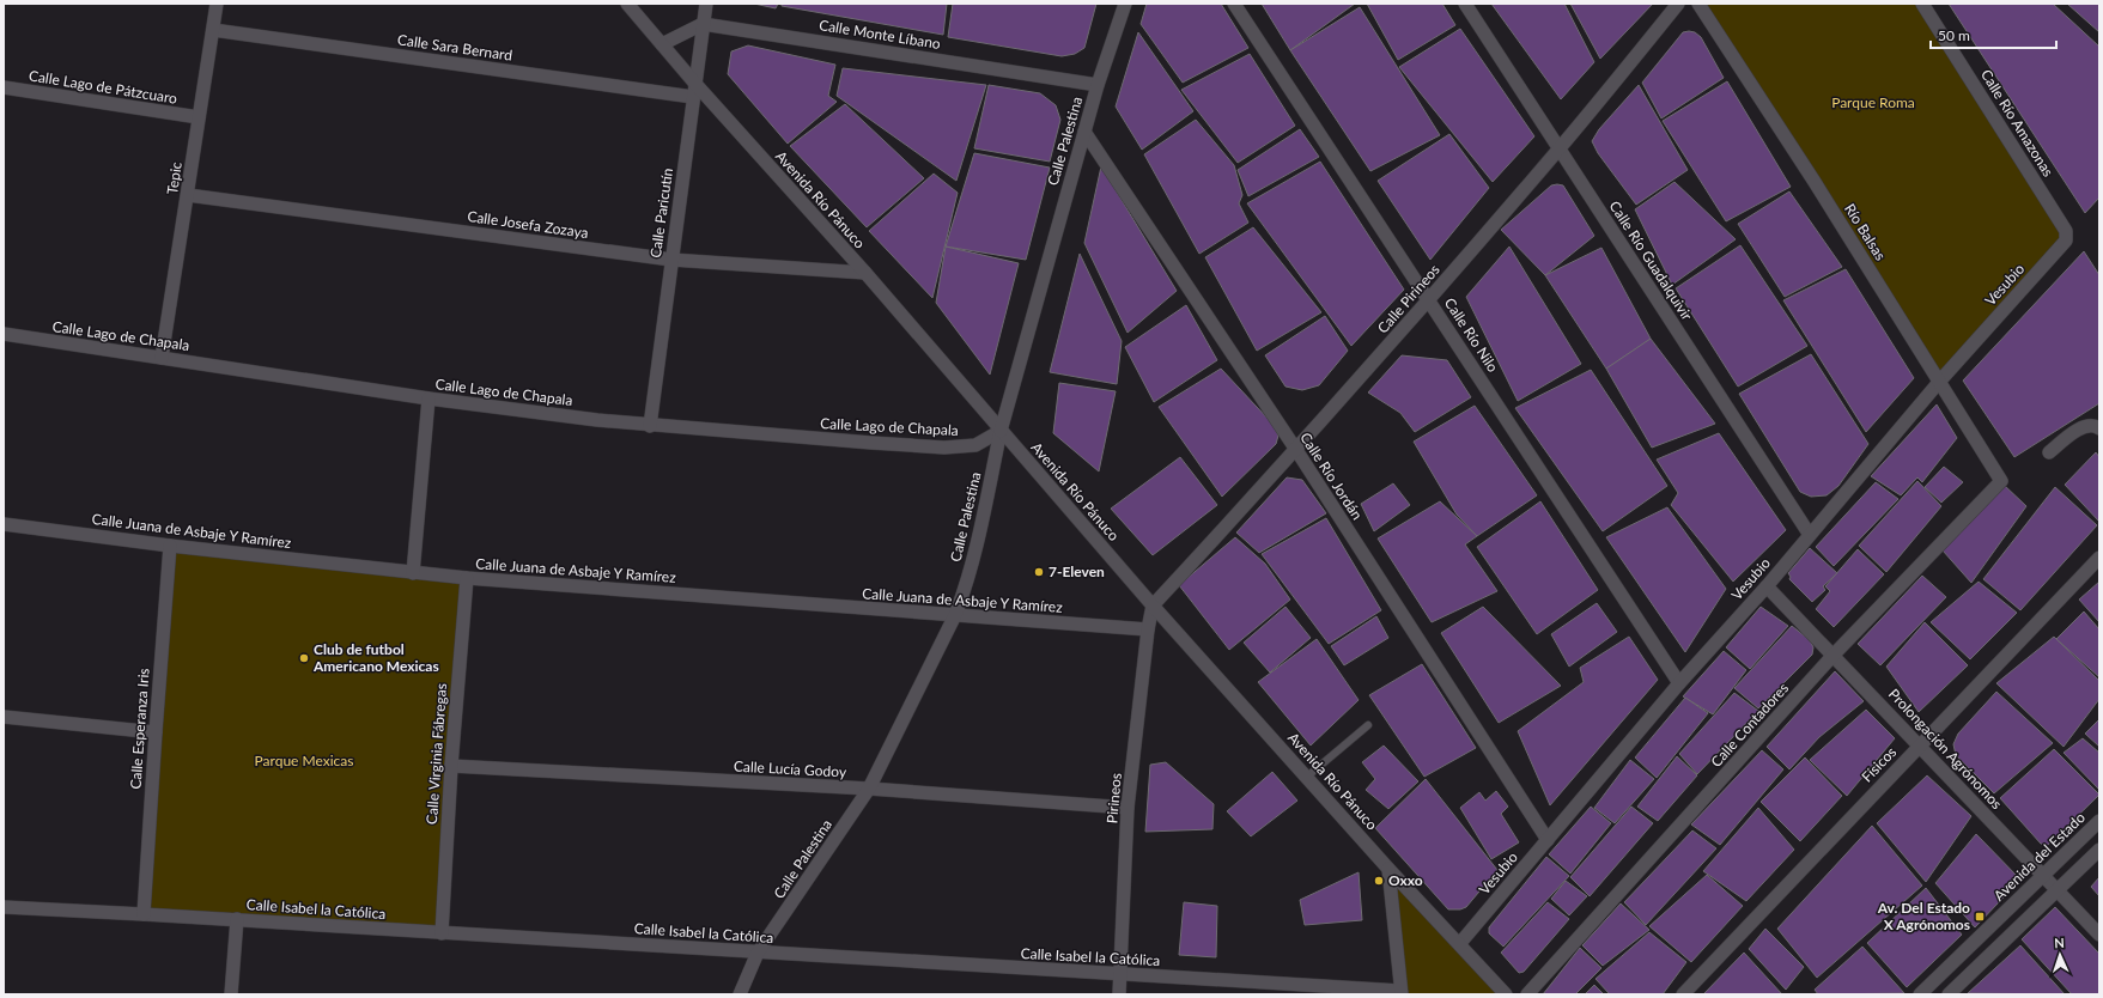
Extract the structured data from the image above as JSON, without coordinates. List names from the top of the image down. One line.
{"streets":{"street":["Calle Monte Líbano","Calle Sara Bernard","Calle Lago de Pátzcuaro","Calle Río Amazonas","Calle Palestina","Tepic","Avenida Río Pánuco","Calle Paricutín","Calle Josefa Zozaya","Río Balsas","Calle Río Guadalquivir","Vesubio","Calle Pirineos","Calle Río Nilo","Calle Lago de Chapala","Calle Río Jordán","Calle Juana de Asbaje Y Ramírez","Calle Contadores","Calle Esperanza Iris","Prolongación Agrónomos","Calle Virginia Fábregas","Físicos","Calle Lucía Godoy","Pirineos","Avenida del Estado","Calle Isabel la Católica"]},"crossings":[["Calle Monte Líbano","Calle Palestina"],["Calle Monte Líbano","Calle Paricutín"],["Calle Sara Bernard","Tepic"],["Calle Sara Bernard","Avenida Río Pánuco"],["Calle Sara Bernard","Calle Paricutín"],["Calle Lago de Pátzcuaro","Tepic"],["Calle Río Amazonas","Vesubio"],["Calle Palestina","Avenida Río Pánuco"],["Calle Palestina","Calle Lago de Chapala"],["Calle Palestina","Calle Río Jordán"],["Calle Palestina","Calle Juana de Asbaje Y Ramírez"],["Calle Palestina","Calle Lucía Godoy"],["Calle Palestina","Calle Isabel la Católica"],["Tepic","Calle Josefa Zozaya"],["Tepic","Calle Lago de Chapala"],["Avenida Río Pánuco","Calle Paricutín"],["Avenida Río Pánuco","Calle Josefa Zozaya"],["Avenida Río Pánuco","Vesubio"],["Avenida Río Pánuco","Calle Pirineos"],["Avenida Río Pánuco","Calle Lago de Chapala"],["Avenida Río Pánuco","Pirineos"],["Calle Paricutín","Calle Josefa Zozaya"],["Calle Paricutín","Calle Lago de Chapala"],["Río Balsas","Vesubio"],["Río Balsas","Calle Contadores"],["Calle Río Guadalquivir","Vesubio"],["Calle Río Guadalquivir","Calle Pirineos"],["Vesubio","Calle Río Nilo"],["Vesubio","Calle Río Jordán"],["Vesubio","Prolongación Agrónomos"],["Calle Pirineos","Calle Río Nilo"],["Calle Pirineos","Calle Río Jordán"],["Calle Pirineos","Pirineos"],["Calle Juana de Asbaje Y Ramírez","Calle Esperanza Iris"],["Calle Juana de Asbaje Y Ramírez","Calle Virginia Fábregas"],["Calle Juana de Asbaje Y Ramírez","Pirineos"],["Calle Contadores","Prolongación Agrónomos"],["Calle Esperanza Iris","Calle Isabel la Católica"],["Prolongación Agrónomos","Físicos"],["Prolongación Agrónomos","Avenida del Estado"],["Calle Virginia Fábregas","Calle Lucía Godoy"],["Calle Virginia Fábregas","Calle Isabel la Católica"],["Calle Lucía Godoy","Pirineos"],["Pirineos","Calle Isabel la Católica"]],"parks":["Parque Roma","Parque Mexicas"],"places":{"other":["7-Eleven","Club de futbol Americano Mexicas","Oxxo"],"transit":["Av. Del Estado X Agrónomos"]},"scale_bar":"50 m","north":"top"}
